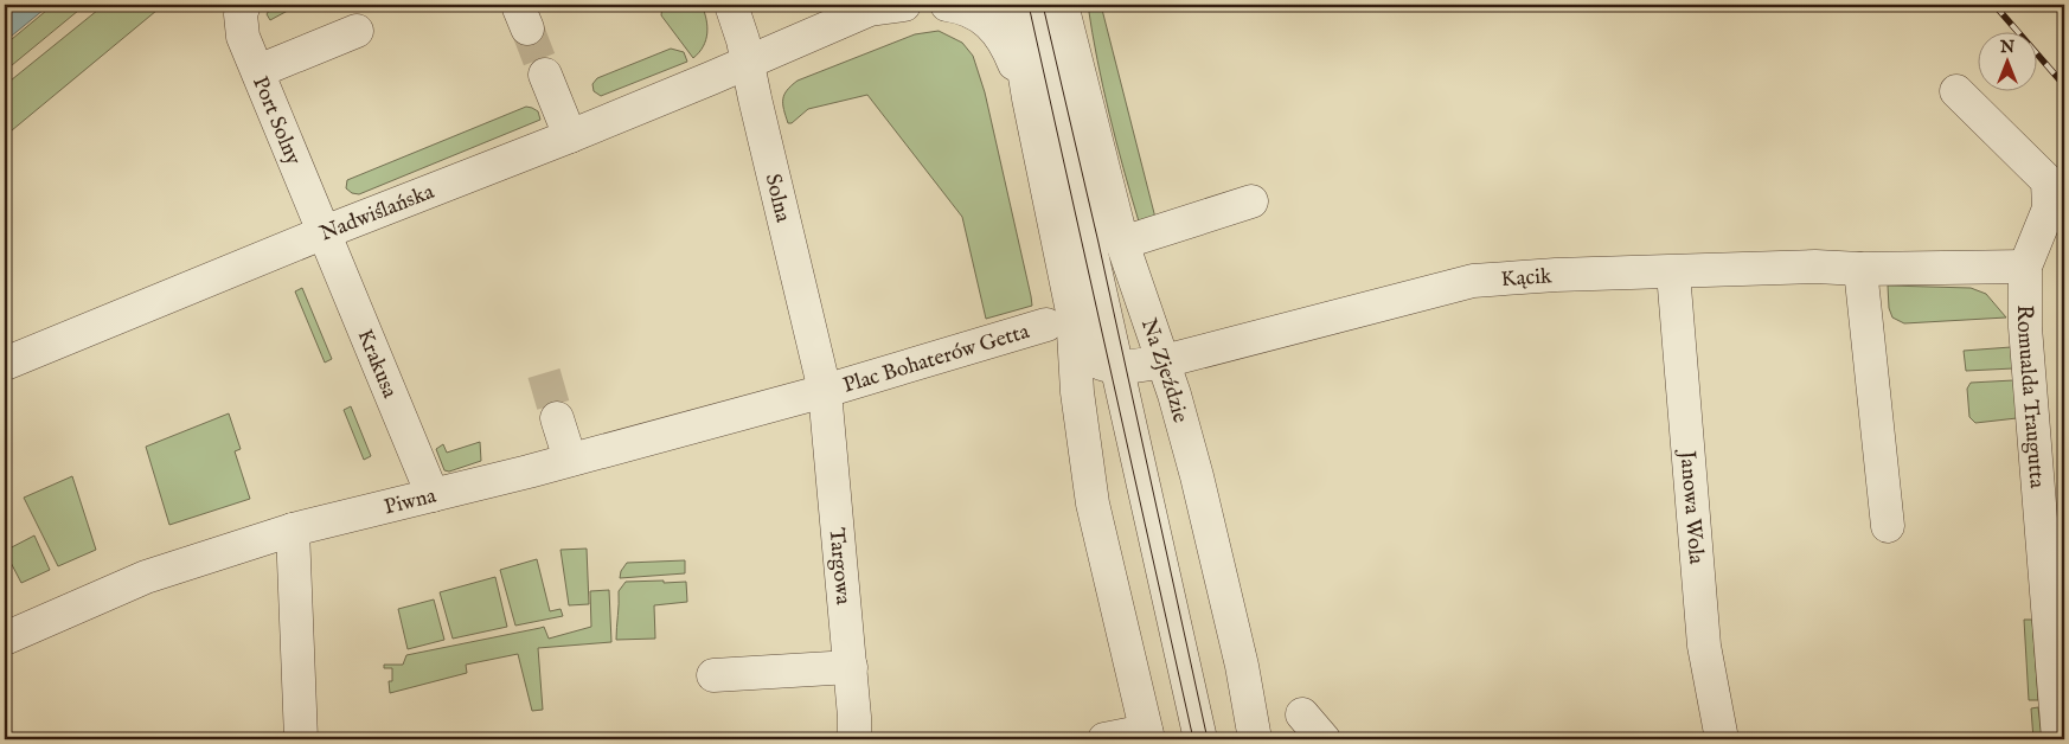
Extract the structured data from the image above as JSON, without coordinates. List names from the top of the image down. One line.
{"streets":{"street":["Port Solny","Solna","Nadwiślańska","Kącik","Plac Bohaterów Getta","Krakusa","Na Zjeździe","Romualda Traugutta","Piwna","Janowa Wola","Targowa"]},"crossings":[["Port Solny","Nadwiślańska"],["Port Solny","Krakusa"],["Solna","Nadwiślańska"],["Solna","Plac Bohaterów Getta"],["Solna","Piwna"],["Solna","Targowa"],["Nadwiślańska","Krakusa"],["Kącik","Plac Bohaterów Getta"],["Kącik","Na Zjeździe"],["Kącik","Romualda Traugutta"],["Kącik","Janowa Wola"],["Plac Bohaterów Getta","Piwna"],["Plac Bohaterów Getta","Targowa"],["Krakusa","Piwna"],["Piwna","Targowa"]],"north":"top"}
